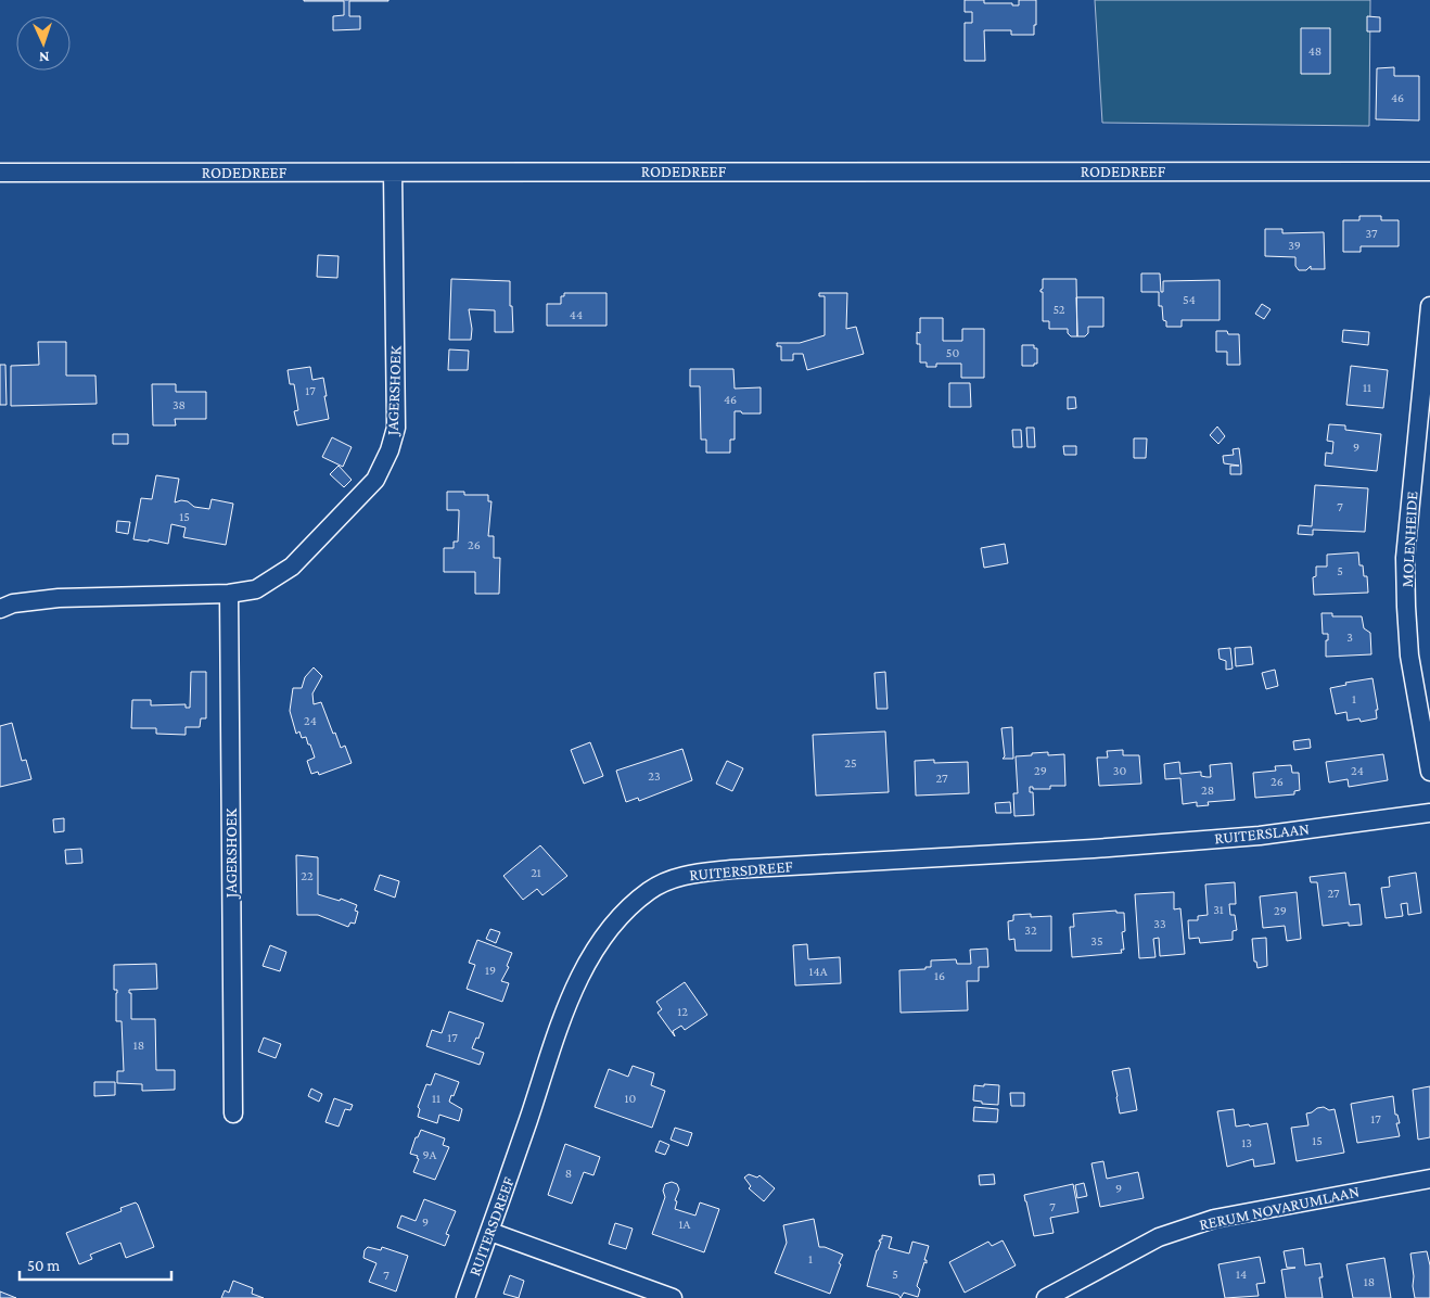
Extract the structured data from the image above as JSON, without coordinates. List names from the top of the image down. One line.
{"streets":{"street":["RODEDREEF","JAGERSHOEK","MOLENHEIDE","RUITERSLAAN","RUITERSDREEF","RERUM NOVARUMLAAN"]},"crossings":[["RODEDREEF","JAGERSHOEK"],["RUITERSLAAN","RUITERSDREEF"]],"house_numbers":["48","46","37","39","54","52","44","50","11","17","46","38","9","7","15","26","5","3","1","24","25","29","30","24","23","27","26","28","21","22","27","31","29","33","32","35","19","14A","16","12","17","18","11","10","17","15","13","9A","8","9","7","9","1A","1","5","14","7","18"],"scale_bar":"50 m","north":"bottom"}
